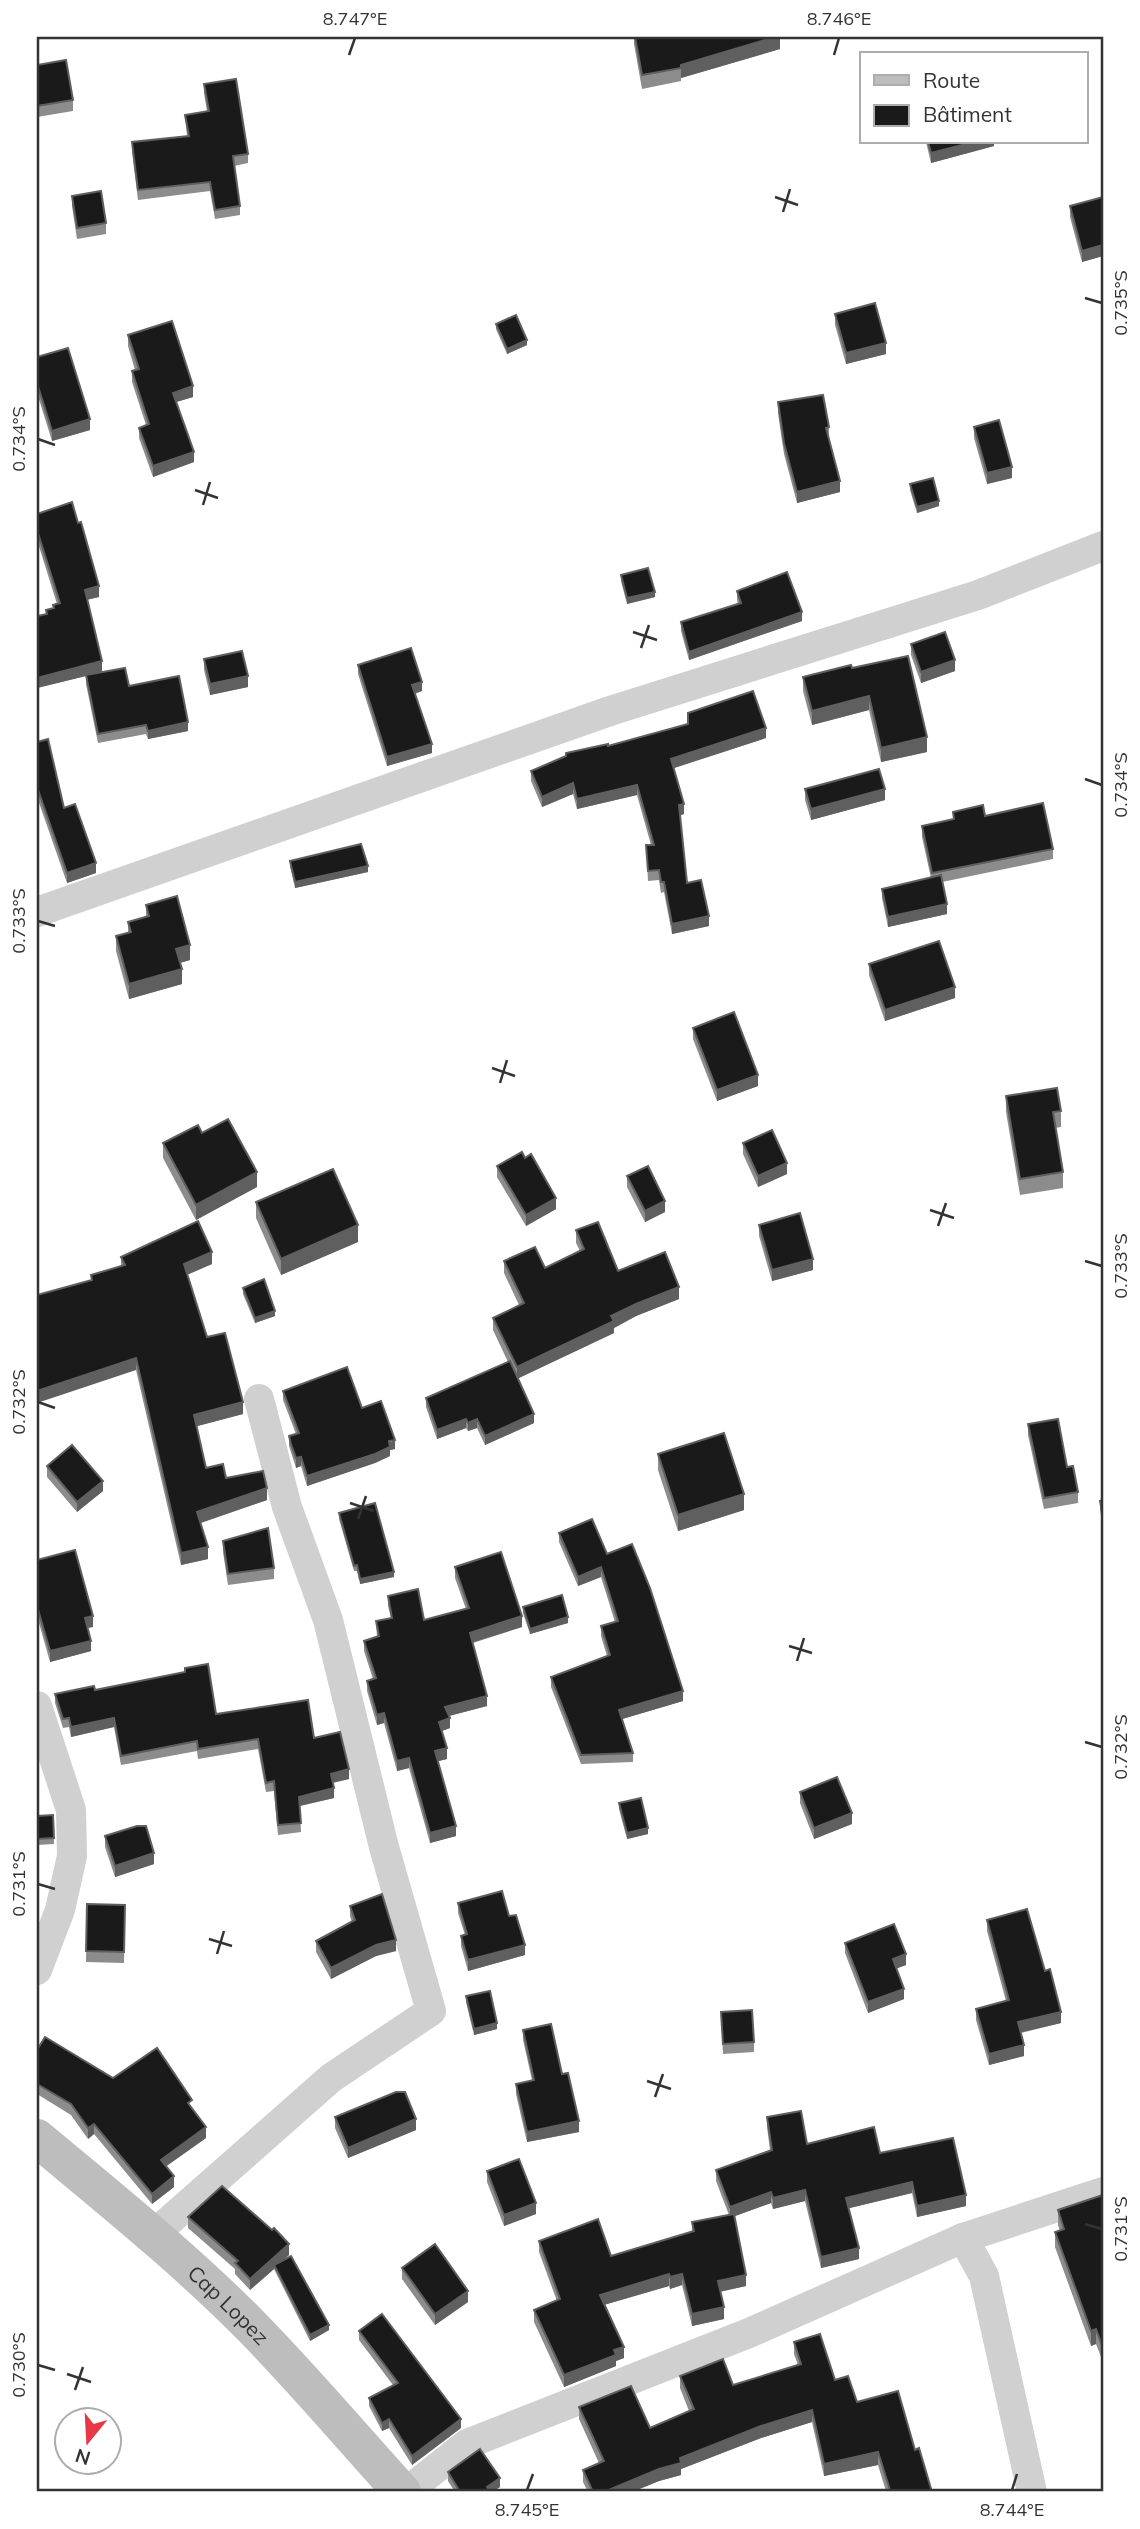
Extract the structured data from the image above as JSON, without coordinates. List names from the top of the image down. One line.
{"streets":{"street":["Cap Lopez"]},"legend":["Route","Bâtiment"],"north":"bottom","coordinates":["8.747°E","8.746°E","0.735°S","0.734°S","0.733°S","0.732°S","0.731°S","0.730°S","8.745°E","8.744°E"]}
